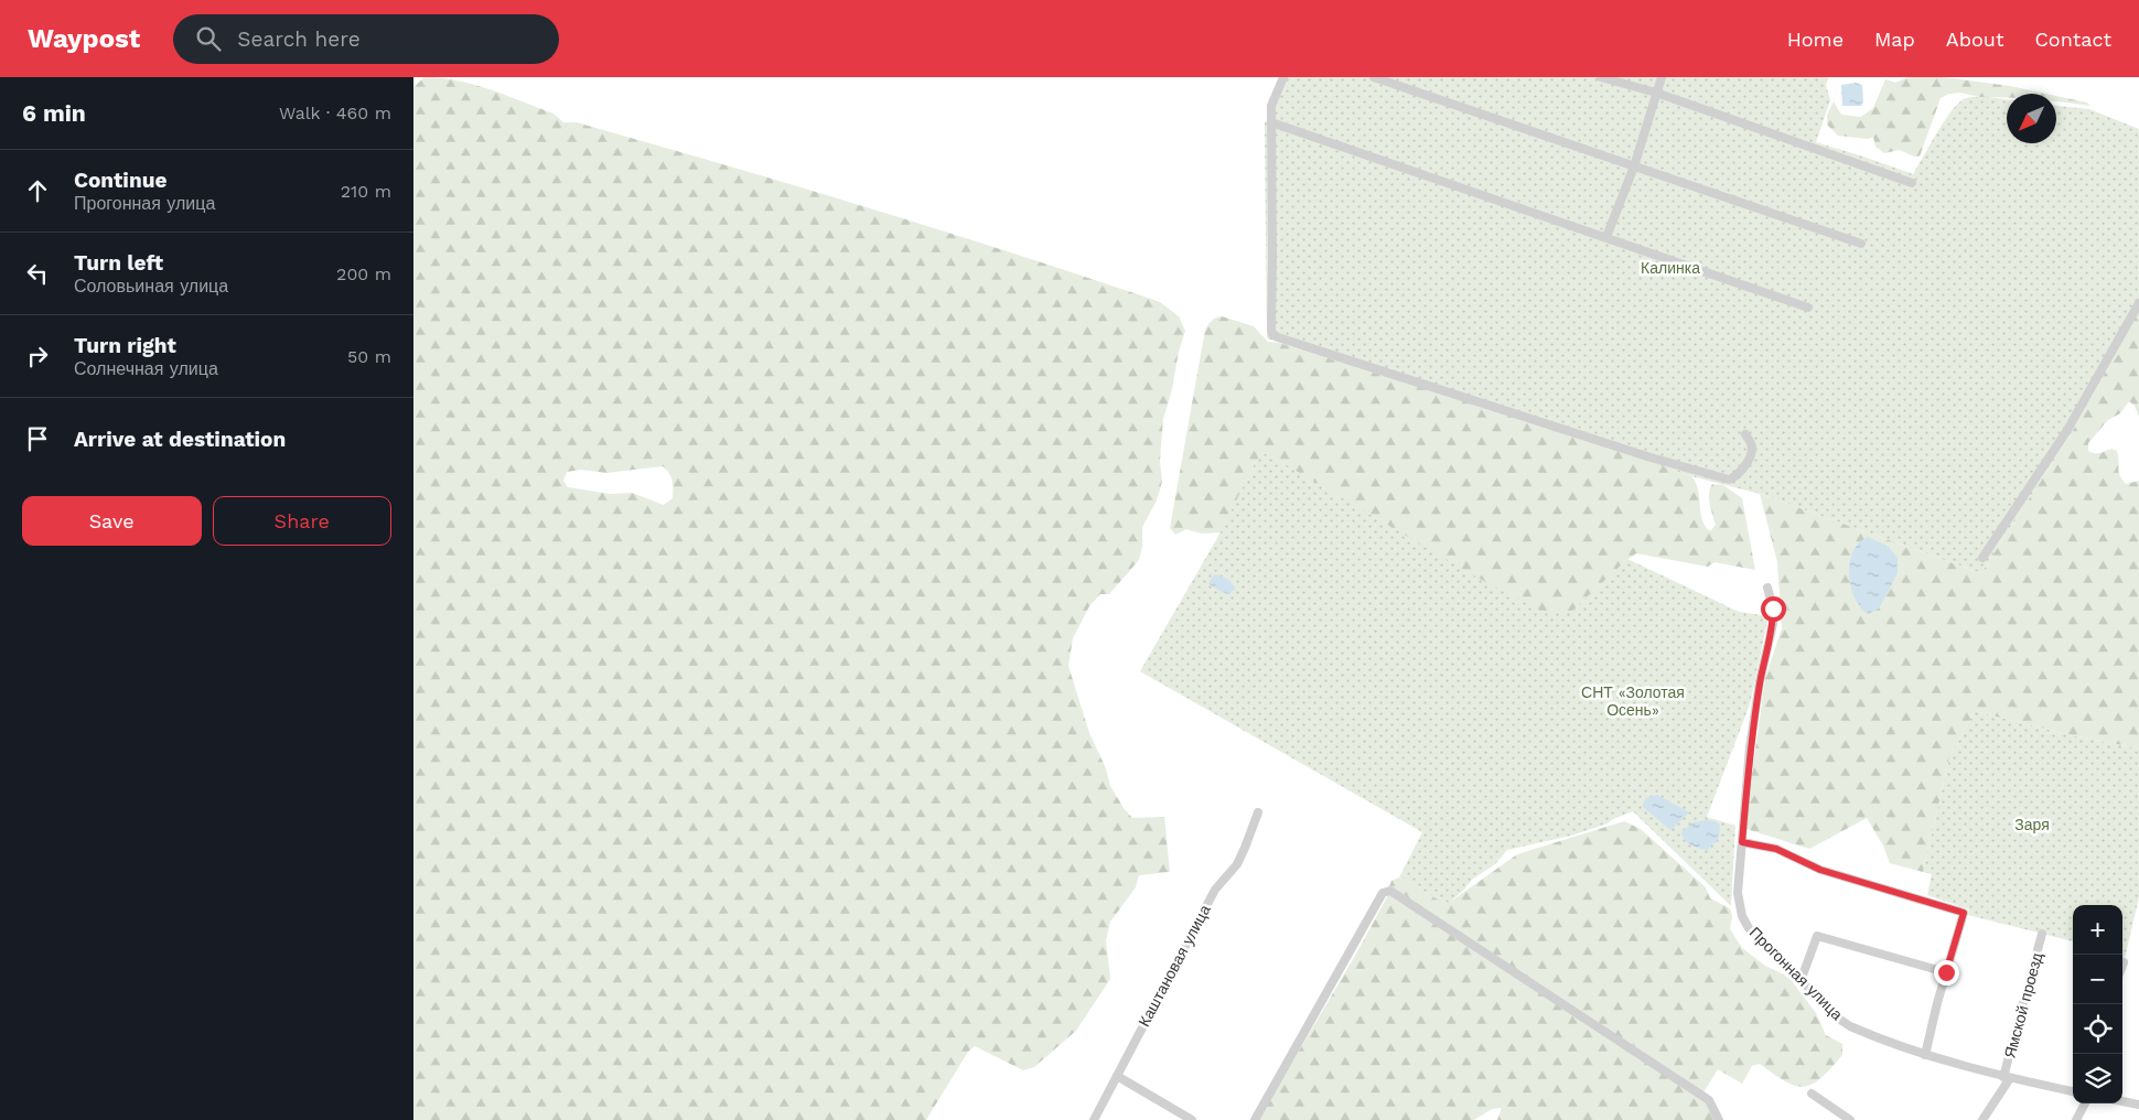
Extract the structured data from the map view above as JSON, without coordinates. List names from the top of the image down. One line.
{"streets":{"street":["Каштановая улица","Прогонная улица","Ямской проезд"]},"crossings":[["Прогонная улица","Ямской проезд"]],"parks":["Калинка","СНТ «Золотая Осень»","Заря"],"north":"bottom left","page":{"header":"Waypost","search":"Search here","nav":["Home","Map","About","Contact"],"heading":["6 min","Walk · 460 m"],"list":[["Continue","Прогонная улица","210 m"],["Turn left","Соловьиная улица","200 m"],["Turn right","Солнечная улица","50 m"],"Arrive at destination"],"buttons":["Save","Share"],"map_buttons":["+","−"]}}
